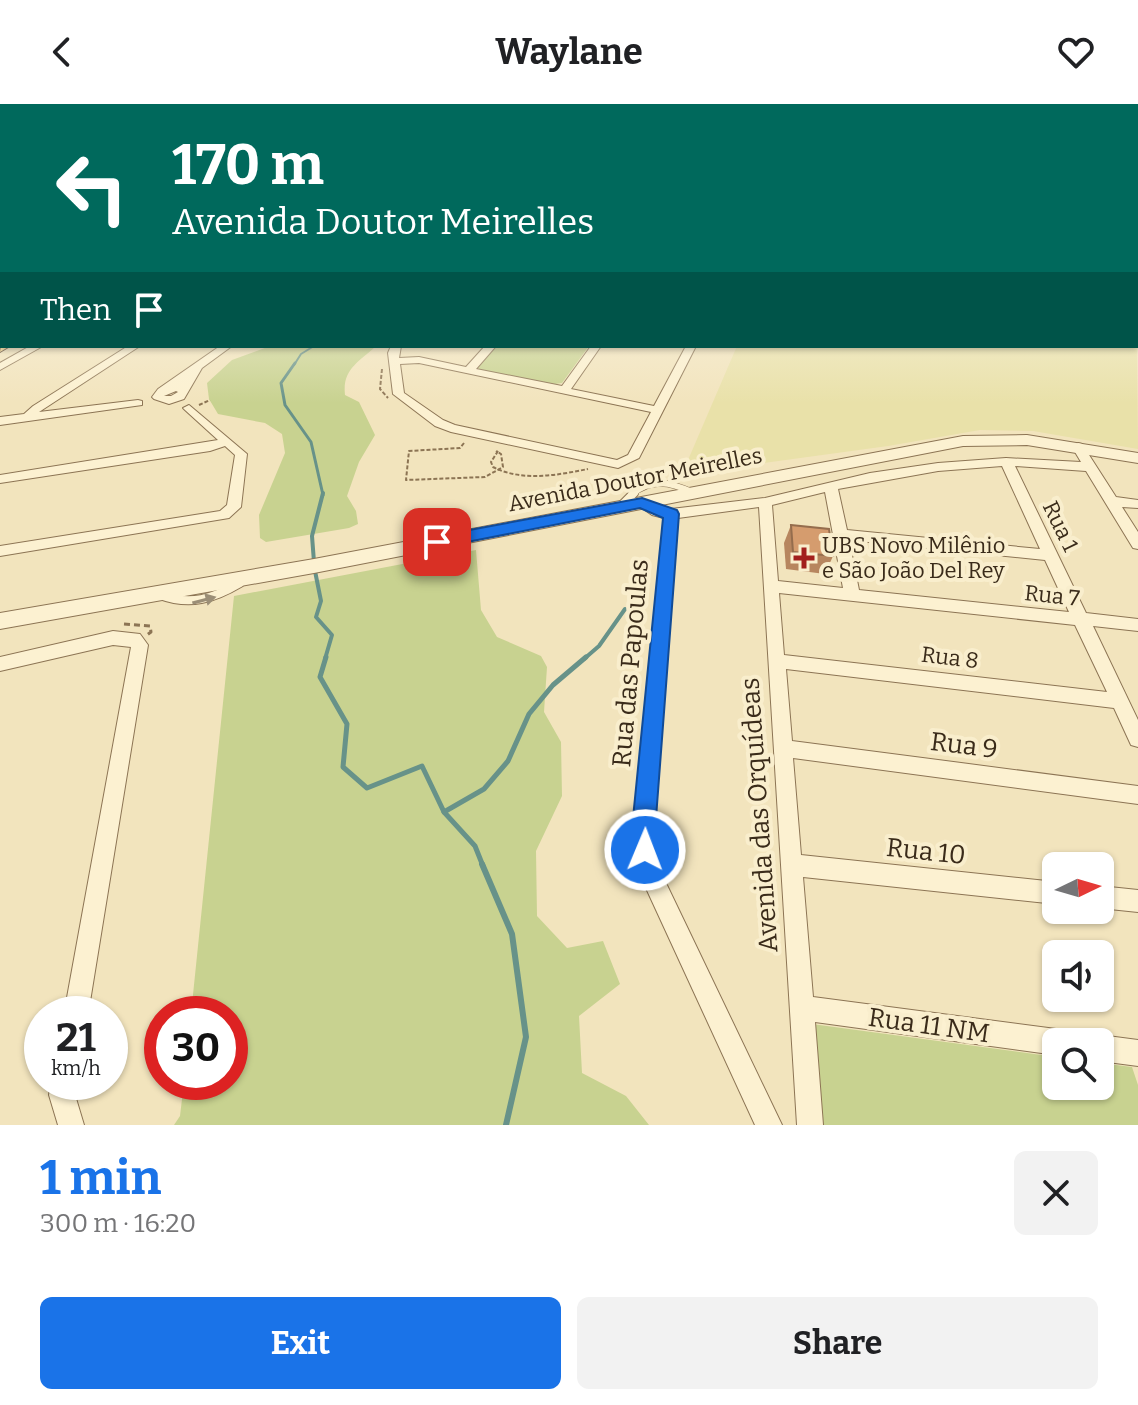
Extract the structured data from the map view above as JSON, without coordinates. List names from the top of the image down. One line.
{"streets":{"street":["Avenida Doutor Meirelles","Rua 1","Rua 7","Rua 8","Rua das Papoulas","Rua 9","Avenida das Orquídeas","Rua 10","Rua 11 NM"]},"crossings":[["Rua 1","Rua 7"],["Rua 1","Rua 8"],["Rua 7","Avenida das Orquídeas"],["Rua 8","Avenida das Orquídeas"],["Rua 9","Avenida das Orquídeas"],["Avenida das Orquídeas","Rua 10"],["Avenida das Orquídeas","Rua 11 NM"]],"places":{"health":["UBS Novo Milênio e São João Del Rey"]},"north":"right","page":{"header":"Waylane","turn":["170 m","Avenida Doutor Meirelles"],"then":"Then","speed":"21 km/h","limit":"30","heading":["1 min","300 m · 16:20"],"buttons":["Exit","Share"]}}
